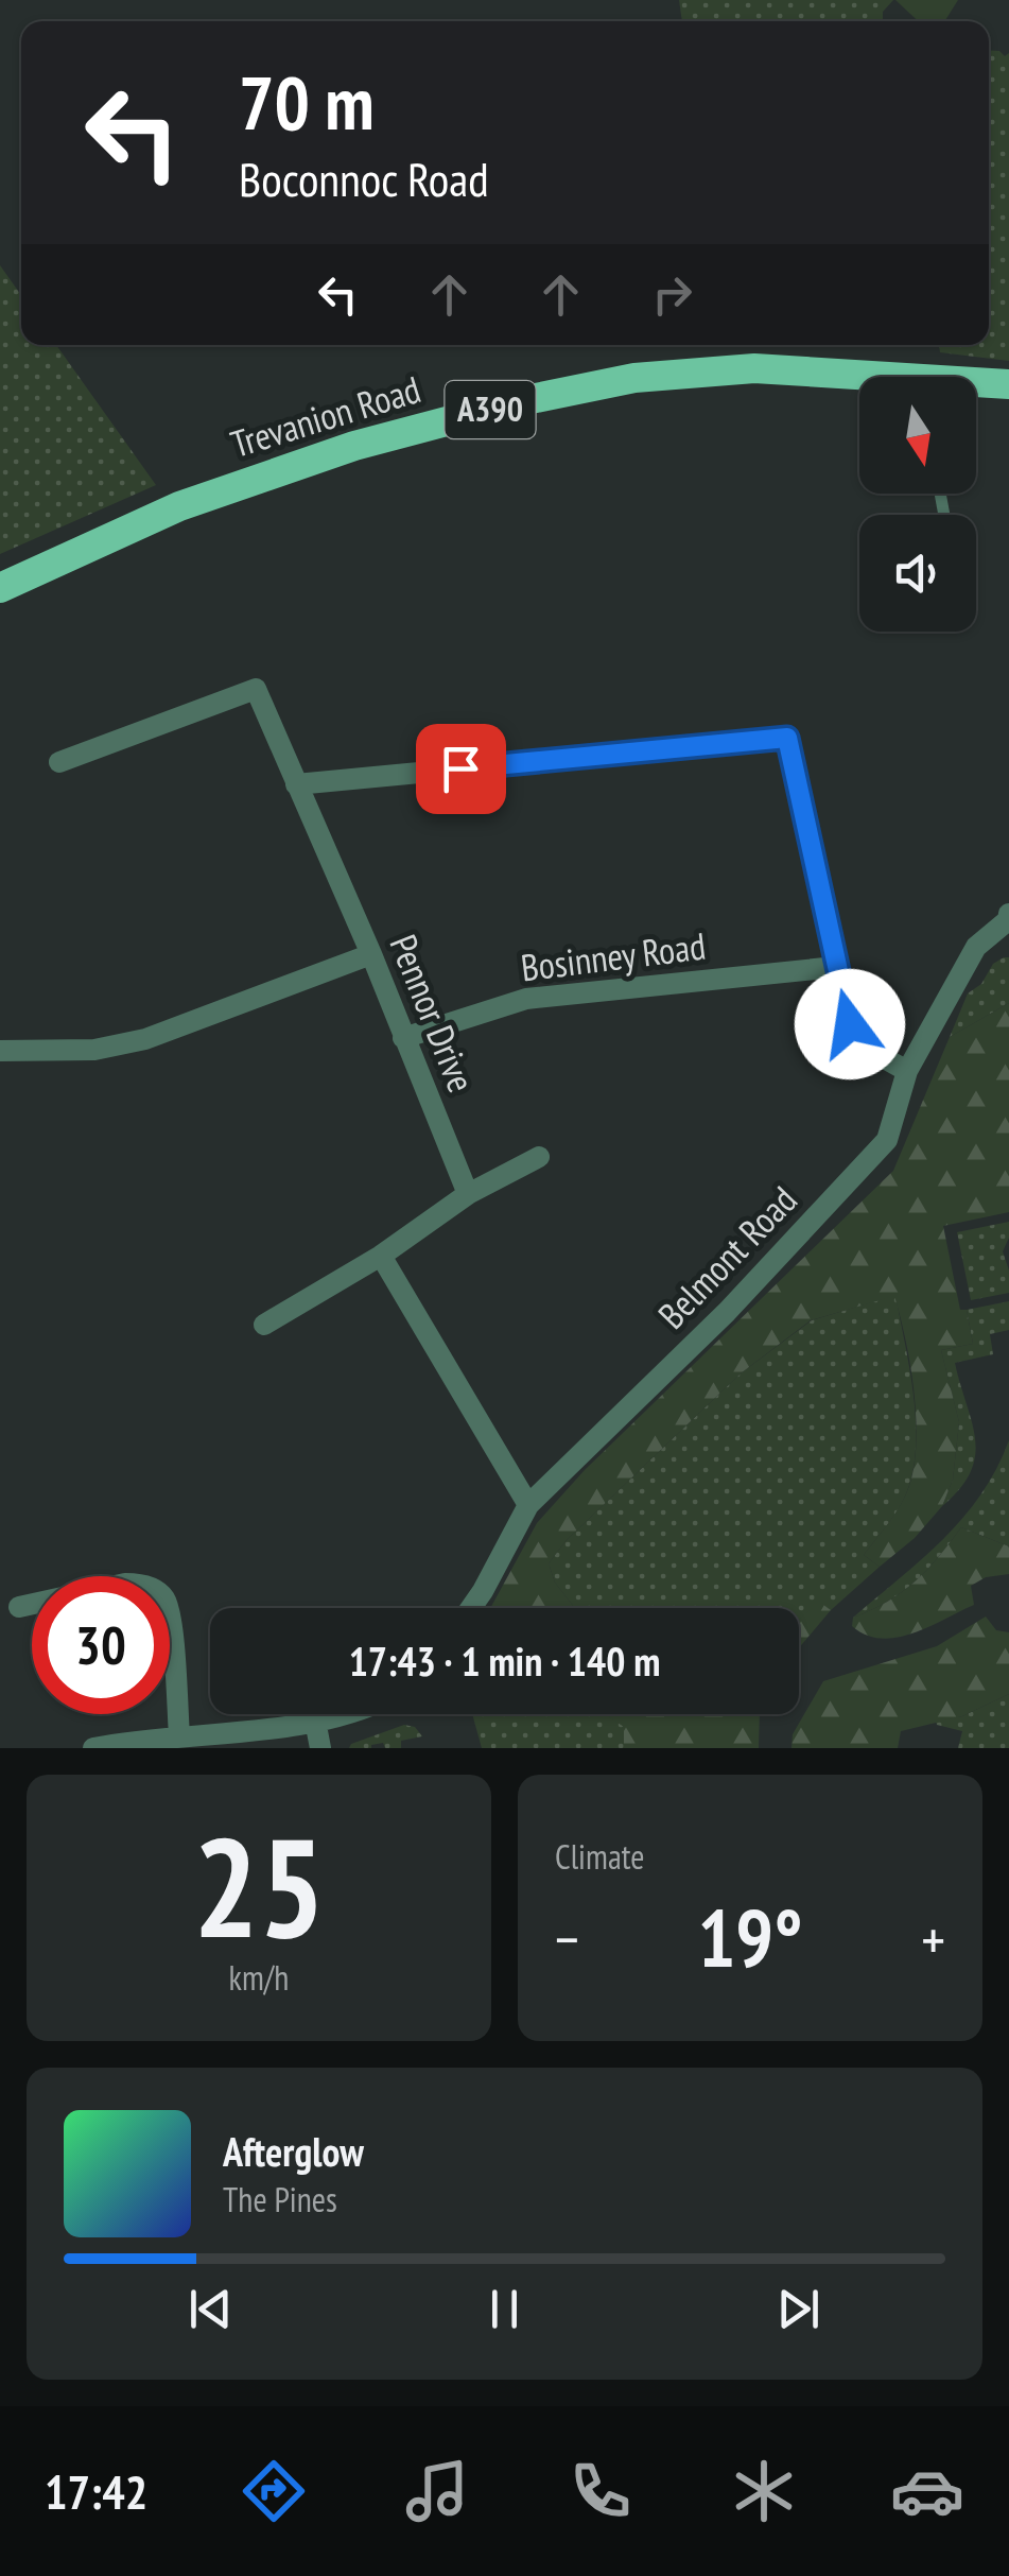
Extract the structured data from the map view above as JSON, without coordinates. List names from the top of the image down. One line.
{"streets":{"highway":["A390","Trevanion Road"],"street":["Bosinney Road","Pennor Drive","Belmont Road"]},"crossings":[["Bosinney Road","Pennor Drive"]],"north":"bottom","page":{"turn":["70 m","Boconnoc Road"],"limit":"30","trip":"17:43 · 1 min · 140 m","tile":[["25","km/h"],"Climate"],"heat":["−","19°","+"],"song":["Afterglow","The Pines"],"tabs":"17:42"}}
